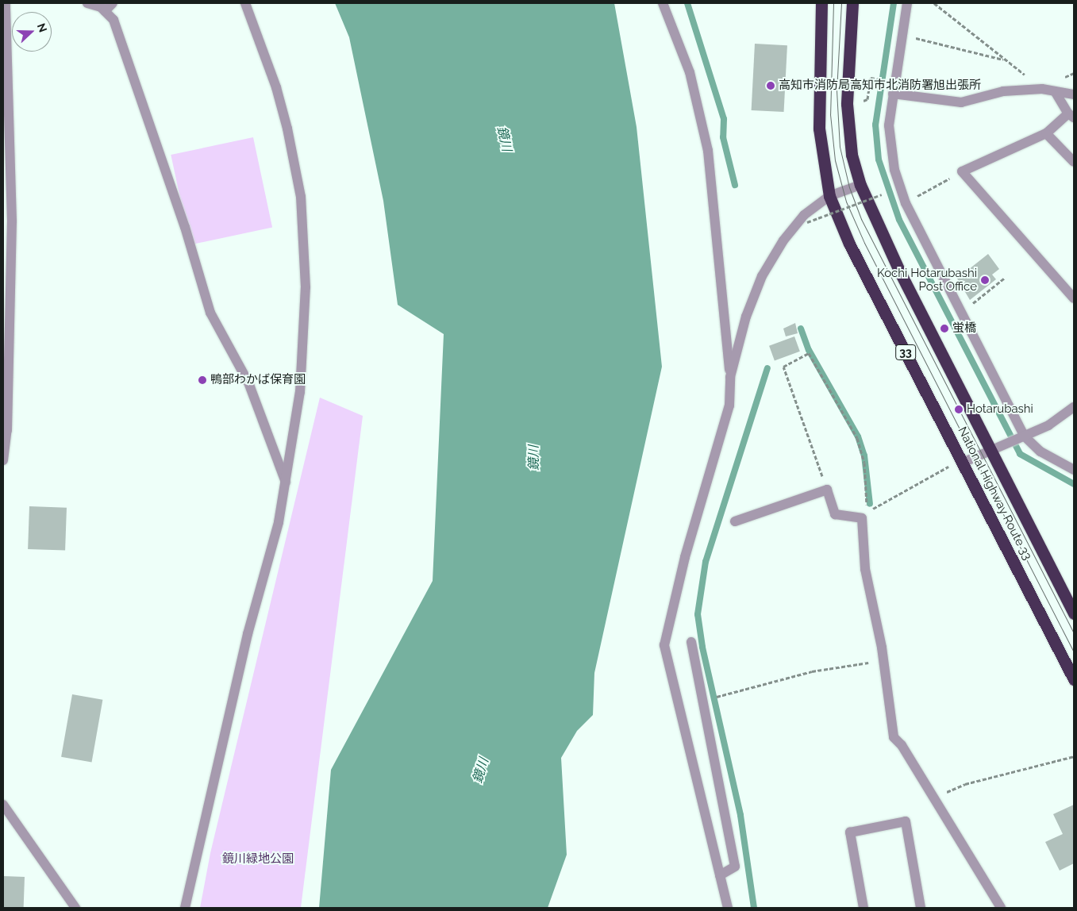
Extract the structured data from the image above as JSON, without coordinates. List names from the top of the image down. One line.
{"streets":{"highway":["33","National Highway Route 33"]},"water":["鏡川"],"parks":["鏡川緑地公園"],"places":["高知市消防局高知市北消防署旭出張所","Kochi Hotarubashi Post Office","蛍橋","鴨部わかば保育園","Hotarubashi"],"north":"right"}
